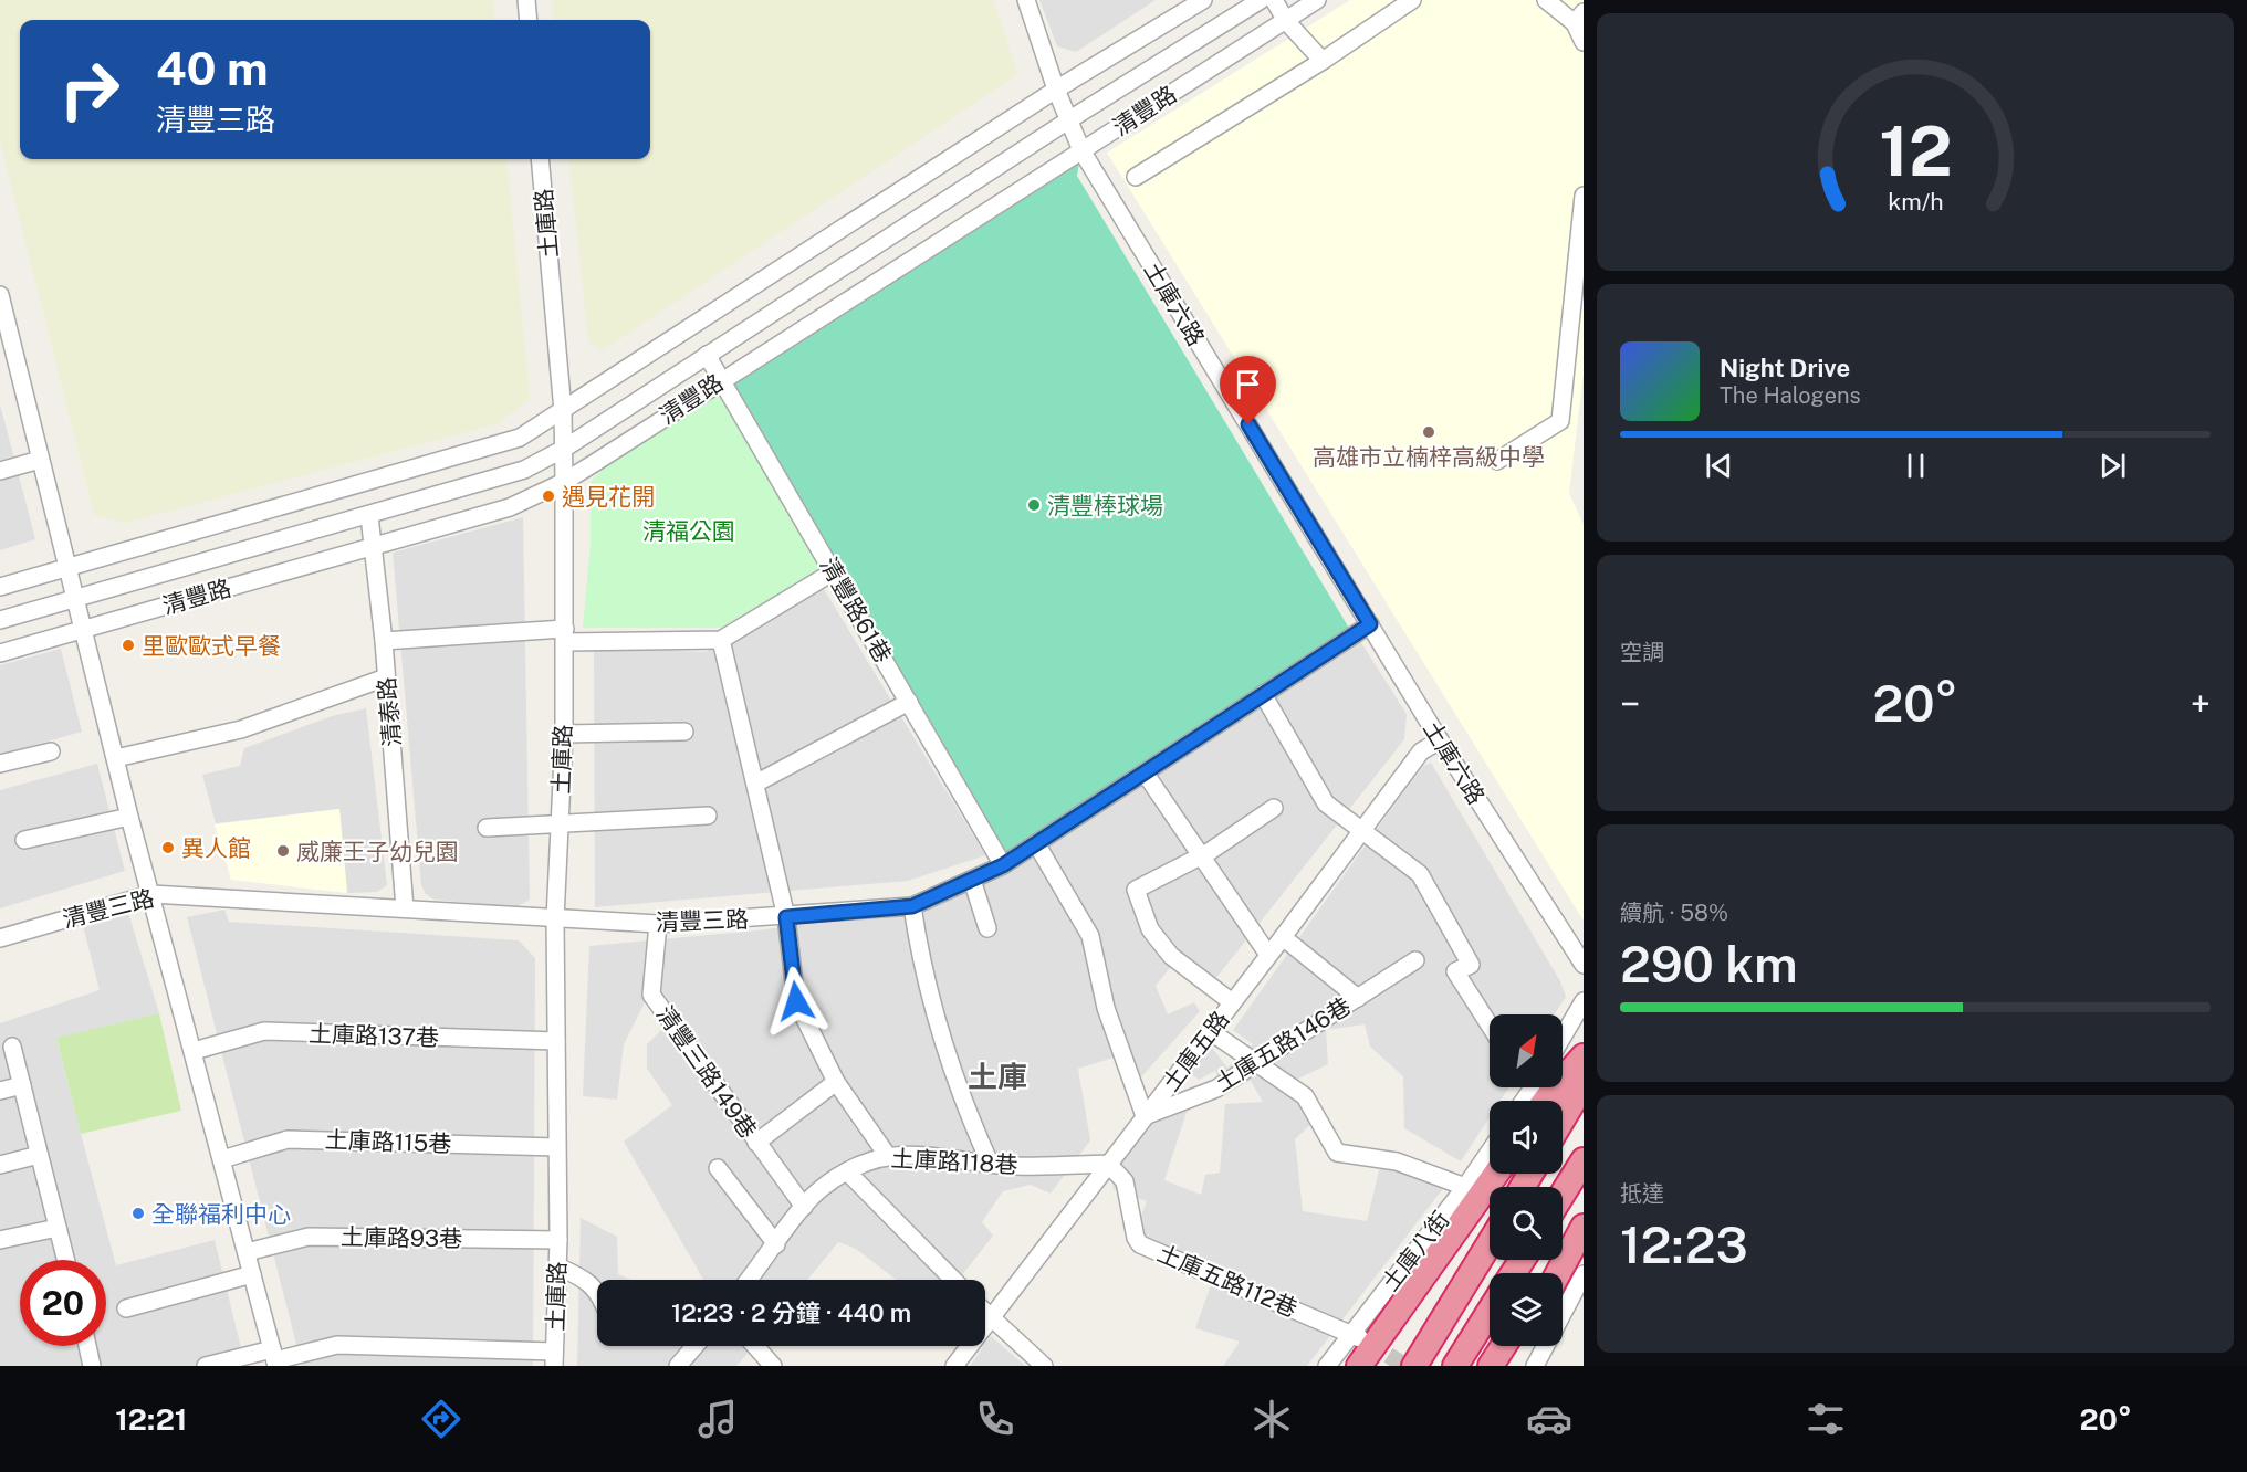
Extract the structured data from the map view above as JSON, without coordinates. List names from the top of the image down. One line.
{"streets":{"street":["清豐路","土庫路","土庫六路","清豐路61巷","清泰路","清豐三路","土庫路137巷","土庫五路146巷","土庫五路","清豐三路149巷","土庫路115巷","土庫路118巷","土庫路93巷","土庫八街","土庫五路112巷"]},"crossings":[["清豐路","土庫路"],["清豐路","土庫六路"],["清豐路","清豐路61巷"],["清豐路","清泰路"],["土庫路","清豐三路"],["土庫路","土庫路137巷"],["土庫路","土庫路115巷"],["土庫路","土庫路93巷"],["土庫六路","清豐三路"],["土庫六路","土庫五路"],["清豐路61巷","清豐三路"],["清泰路","清豐三路"],["清豐三路","清豐三路149巷"],["土庫五路146巷","土庫五路"],["土庫五路","土庫路118巷"],["土庫五路","土庫五路112巷"],["清豐三路149巷","土庫路118巷"],["土庫路118巷","土庫五路112巷"],["土庫八街","土庫五路112巷"]],"districts":["土庫"],"parks":["清福公園"],"places":["高雄市立楠梓高級中學","遇見花開","清豐棒球場","里歐歐式早餐","異人館","威廉王子幼兒園","全聯福利中心"],"north":"top right","page":{"turn":["40 m","清豐三路"],"song":["Night Drive","The Halogens"],"tile":["空調",["續航 · 58%","290 km"],["抵達","12:23"]],"heat":["−","20°","+"],"limit":"20","trip":"12:23 · 2 分鐘 · 440 m","tabs":["12:21","20°"],"gauge":["12","km/h"]}}
